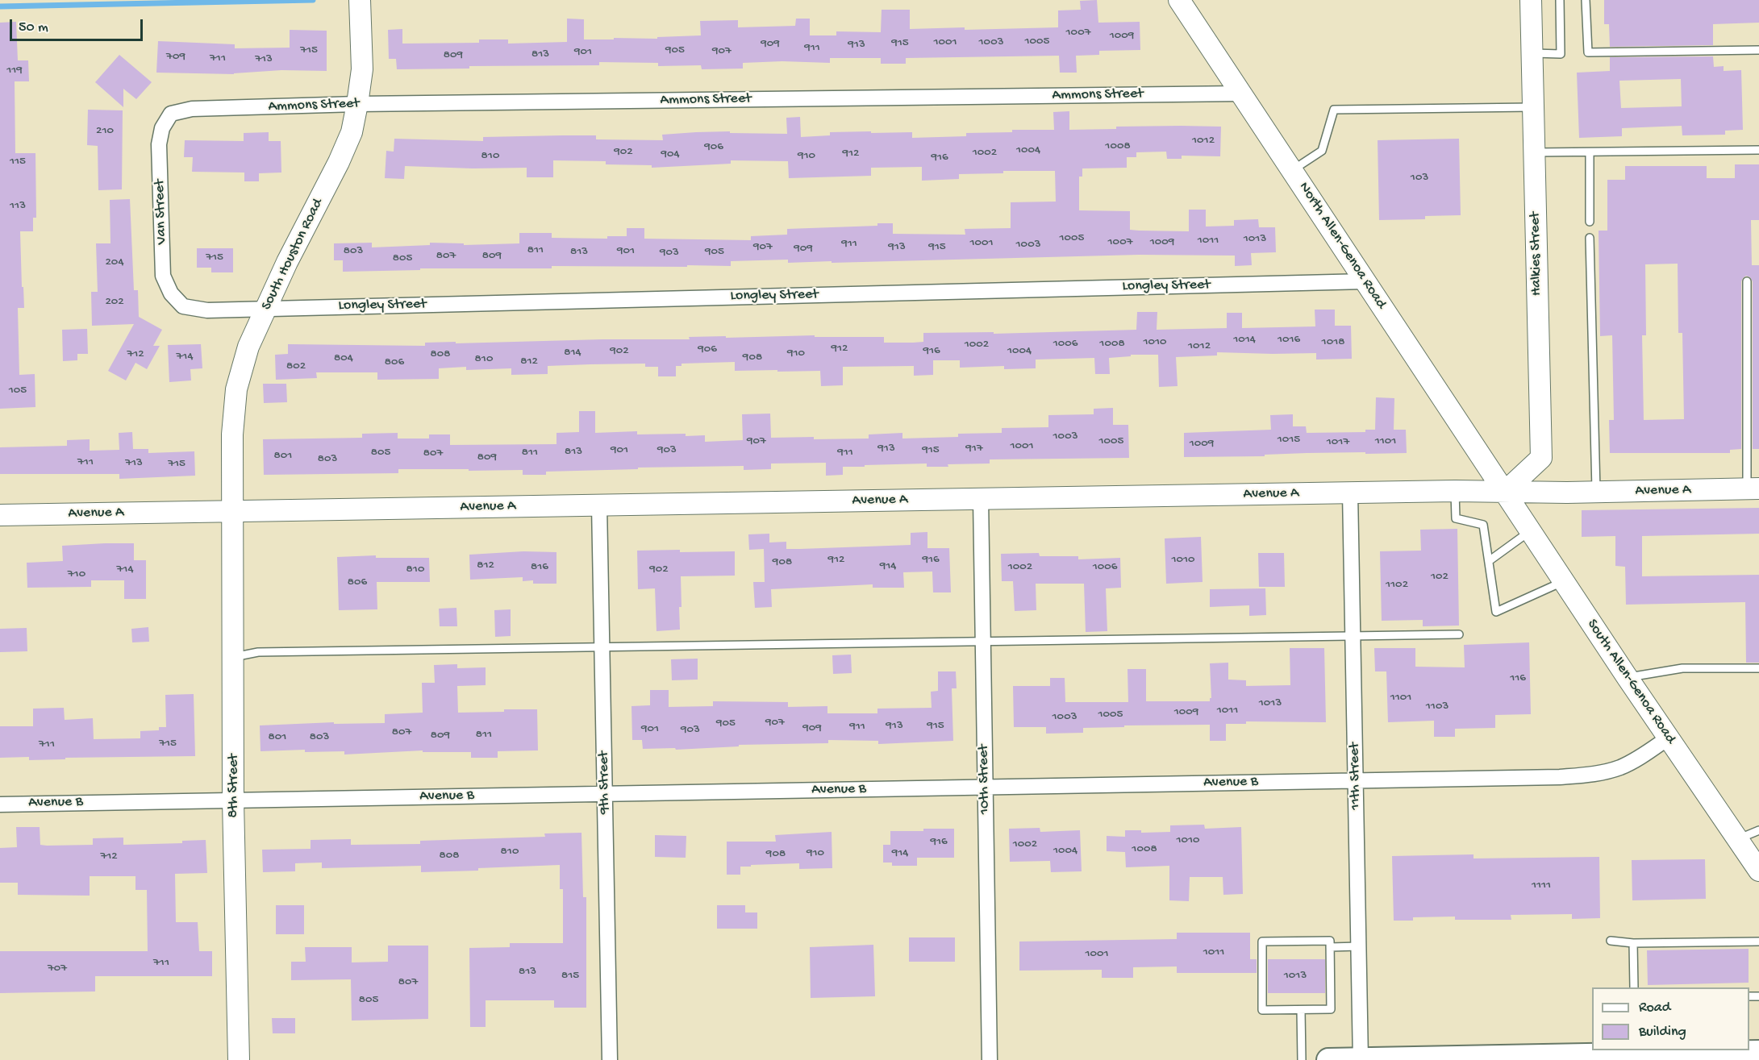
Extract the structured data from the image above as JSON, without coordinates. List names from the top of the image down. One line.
{"streets":{"street":["Ammons Street","Van Street","North Allen-Genoa Road","Halkies Street","South Houston Road","Longley Street","Avenue A","South Allen-Genoa Road","11th Street","10th Street","9th Street","Avenue B","8th Street"]},"crossings":[["Ammons Street","Van Street"],["Ammons Street","North Allen-Genoa Road"],["Ammons Street","South Houston Road"],["Van Street","Longley Street"],["North Allen-Genoa Road","Halkies Street"],["North Allen-Genoa Road","Longley Street"],["North Allen-Genoa Road","Avenue A"],["North Allen-Genoa Road","South Allen-Genoa Road"],["Halkies Street","Avenue A"],["Halkies Street","South Allen-Genoa Road"],["South Houston Road","Longley Street"],["South Houston Road","Avenue A"],["South Houston Road","8th Street"],["Avenue A","South Allen-Genoa Road"],["Avenue A","11th Street"],["Avenue A","10th Street"],["Avenue A","9th Street"],["Avenue A","8th Street"],["South Allen-Genoa Road","Avenue B"],["11th Street","Avenue B"],["10th Street","Avenue B"],["9th Street","Avenue B"],["Avenue B","8th Street"]],"house_numbers":["1007","1009","1005","1001","1003","915","909","913","911","715","905","907","901","813","809","709","711","713","119","210","1012","1008","906","1004","902","1002","912","904","810","910","916","115","103","113","1005","1013","1011","1007","1009","1001","911","1003","907","913","915","909","811","803","901","813","905","903","807","809","715","805","204","202","1014","1016","1010","1018","1006","1008","1002","1012","912","906","902","916","1004","814","910","712","808","714","908","804","810","812","806","802","105","1003","1015","907","1005","1101","1017","1009","1001","913","917","901","903","915","813","805","811","911","807","801","809","803","711","713","715","912","916","1010","908","812","914","816","1002","1006","714","810","902","710","102","806","1102","116","1101","1013","1103","1011","1009","1005","1003","907","905","913","915","911","909","901","903","807","811","809","801","803","715","711","1010","916","1002","1008","1004","810","910","914","908","808","712","1111","1011","1001","711","707","813","815","1013","807","805"],"legend":["Road","Building"],"scale_bar":"50 m"}
